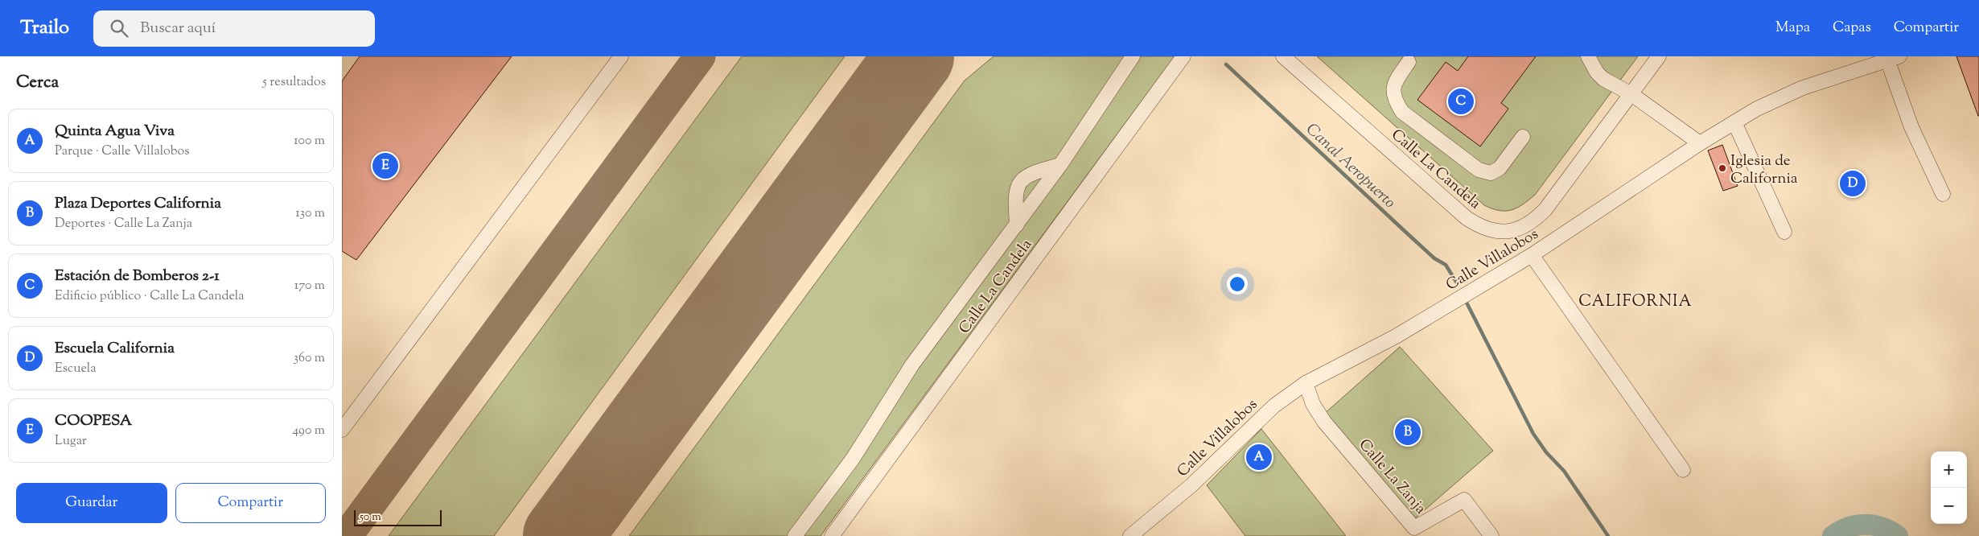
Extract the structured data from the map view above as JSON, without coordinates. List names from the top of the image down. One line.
{"streets":{"street":["Calle La Candela","Calle Villalobos","Calle La Zanja"]},"crossings":[["Calle Villalobos","Calle La Zanja"]],"districts":["CALIFORNIA"],"water":["Canal Aeropuerto"],"places":["Iglesia de California"],"scale_bar":"50 m","page":{"header":"Trailo","search":"Buscar aquí","nav":["Mapa","Capas","Compartir"],"heading":["Cerca","5 resultados"],"pins":["C","E","D","B","A"],"list":[{"mark":"A","name":"Quinta Agua Viva","note":"Parque · Calle Villalobos","value":"100 m"},{"mark":"B","name":"Plaza Deportes California","note":"Deportes · Calle La Zanja","value":"130 m"},{"mark":"C","name":"Estación de Bomberos 2-1","note":"Edificio público · Calle La Candela","value":"170 m"},{"mark":"D","name":"Escuela California","note":"Escuela","value":"360 m"},{"mark":"E","name":"COOPESA","note":"Lugar","value":"490 m"}],"map_buttons":["+","−"],"buttons":["Guardar","Compartir"],"scale":"50 m"}}
